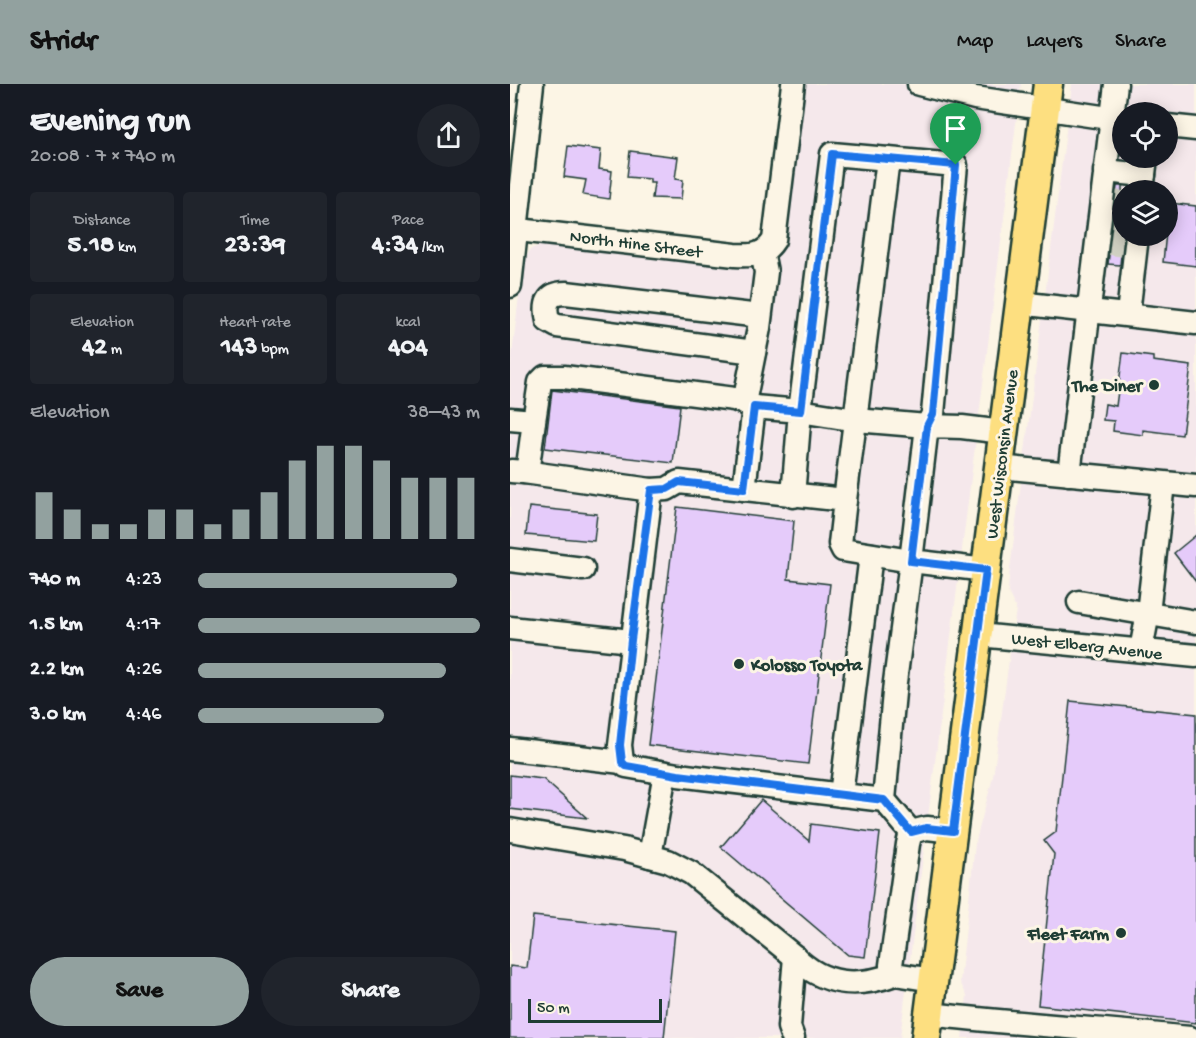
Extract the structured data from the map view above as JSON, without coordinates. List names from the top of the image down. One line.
{"streets":{"main road":["West Wisconsin Avenue"],"street":["North Hine Street","West Elberg Avenue"]},"crossings":[["West Wisconsin Avenue","West Elberg Avenue"]],"places":["The Diner","Kolosso Toyota","Fleet Farm"],"scale_bar":"50 m","page":{"header":"Stridr","nav":["Map","Layers","Share"],"heading":["Evening run","20:08 · 7 × 740 m"],"stats":[["Distance","5.18 km"],["Time","23:39"],["Pace","4:34 /km"],["Elevation","42 m"],["Heart rate","143 bpm"],["kcal","404"]],"chart":["Elevation","38–43 m"],"list":[{"name":"740 m","note":"4:23"},{"name":"1.5 km","note":"4:17"},{"name":"2.2 km","note":"4:26"},{"name":"3.0 km","note":"4:46"}],"buttons":["Save","Share"],"scale":"50 m"}}
